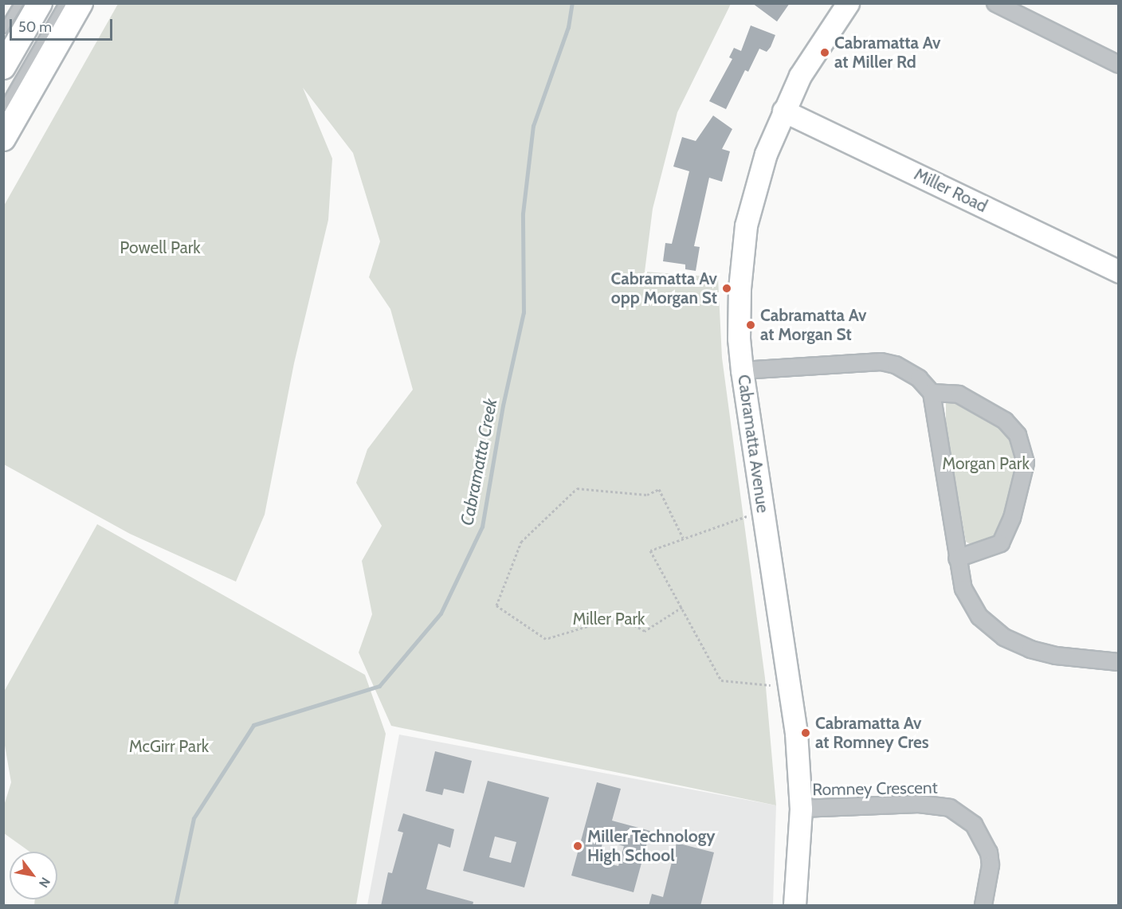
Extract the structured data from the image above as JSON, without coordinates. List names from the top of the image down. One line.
{"streets":{"street":["Miller Road","Cabramatta Avenue","Romney Crescent"]},"crossings":[["Miller Road","Cabramatta Avenue"],["Cabramatta Avenue","Romney Crescent"]],"water":["Cabramatta Creek"],"parks":["Powell Park","Morgan Park","Miller Park","McGirr Park"],"places":["Cabramatta Av at Miller Rd","Cabramatta Av opp Morgan St","Cabramatta Av at Morgan St","Cabramatta Av at Romney Cres","Miller Technology High School"],"scale_bar":"50 m","north":"bottom right"}
